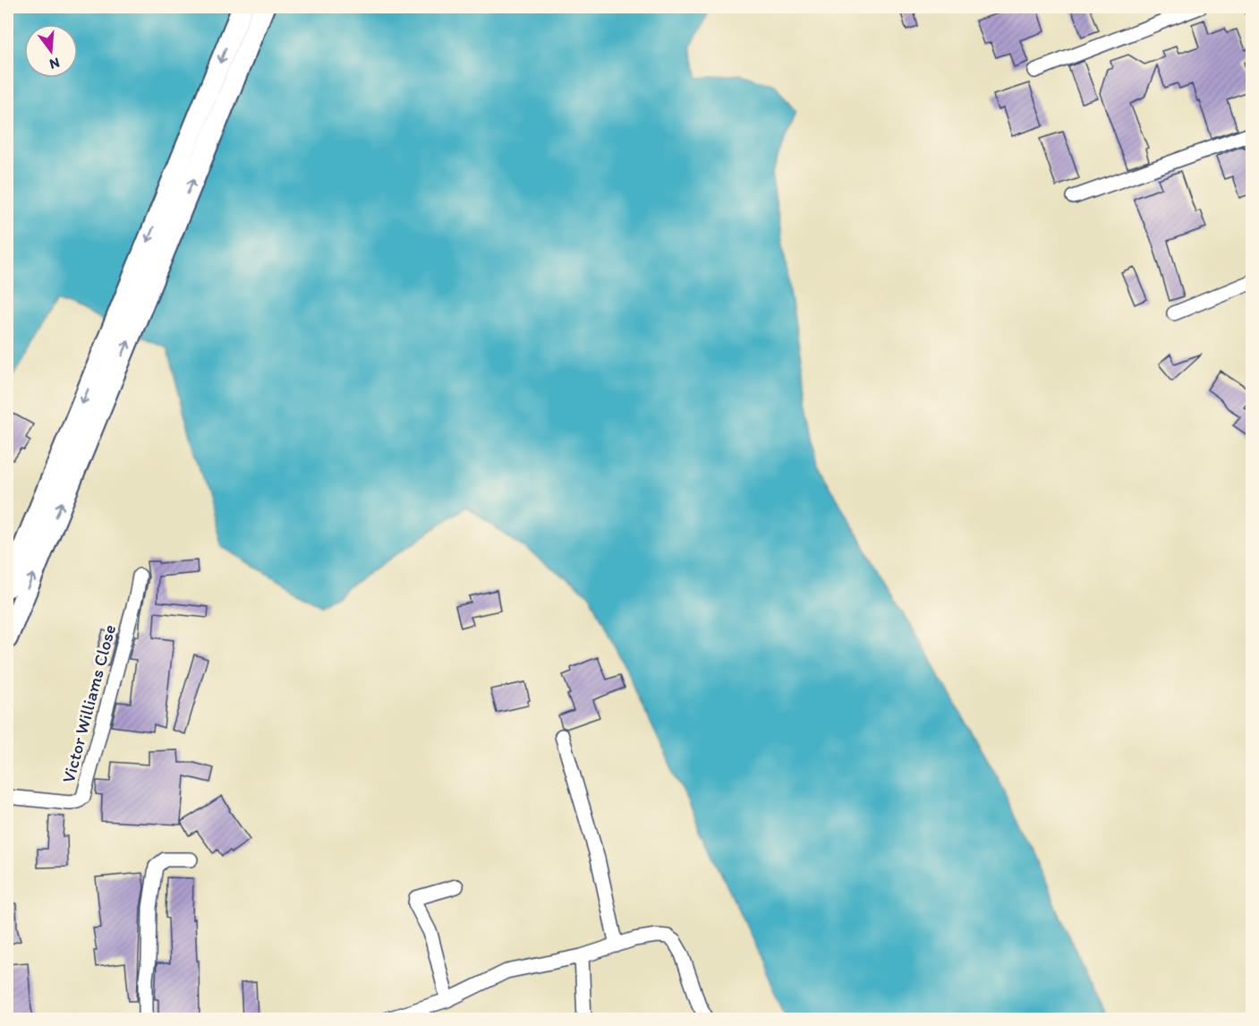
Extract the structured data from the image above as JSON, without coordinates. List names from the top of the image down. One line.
{"streets":{"street":["Victor Williams Close"]},"north":"bottom"}
